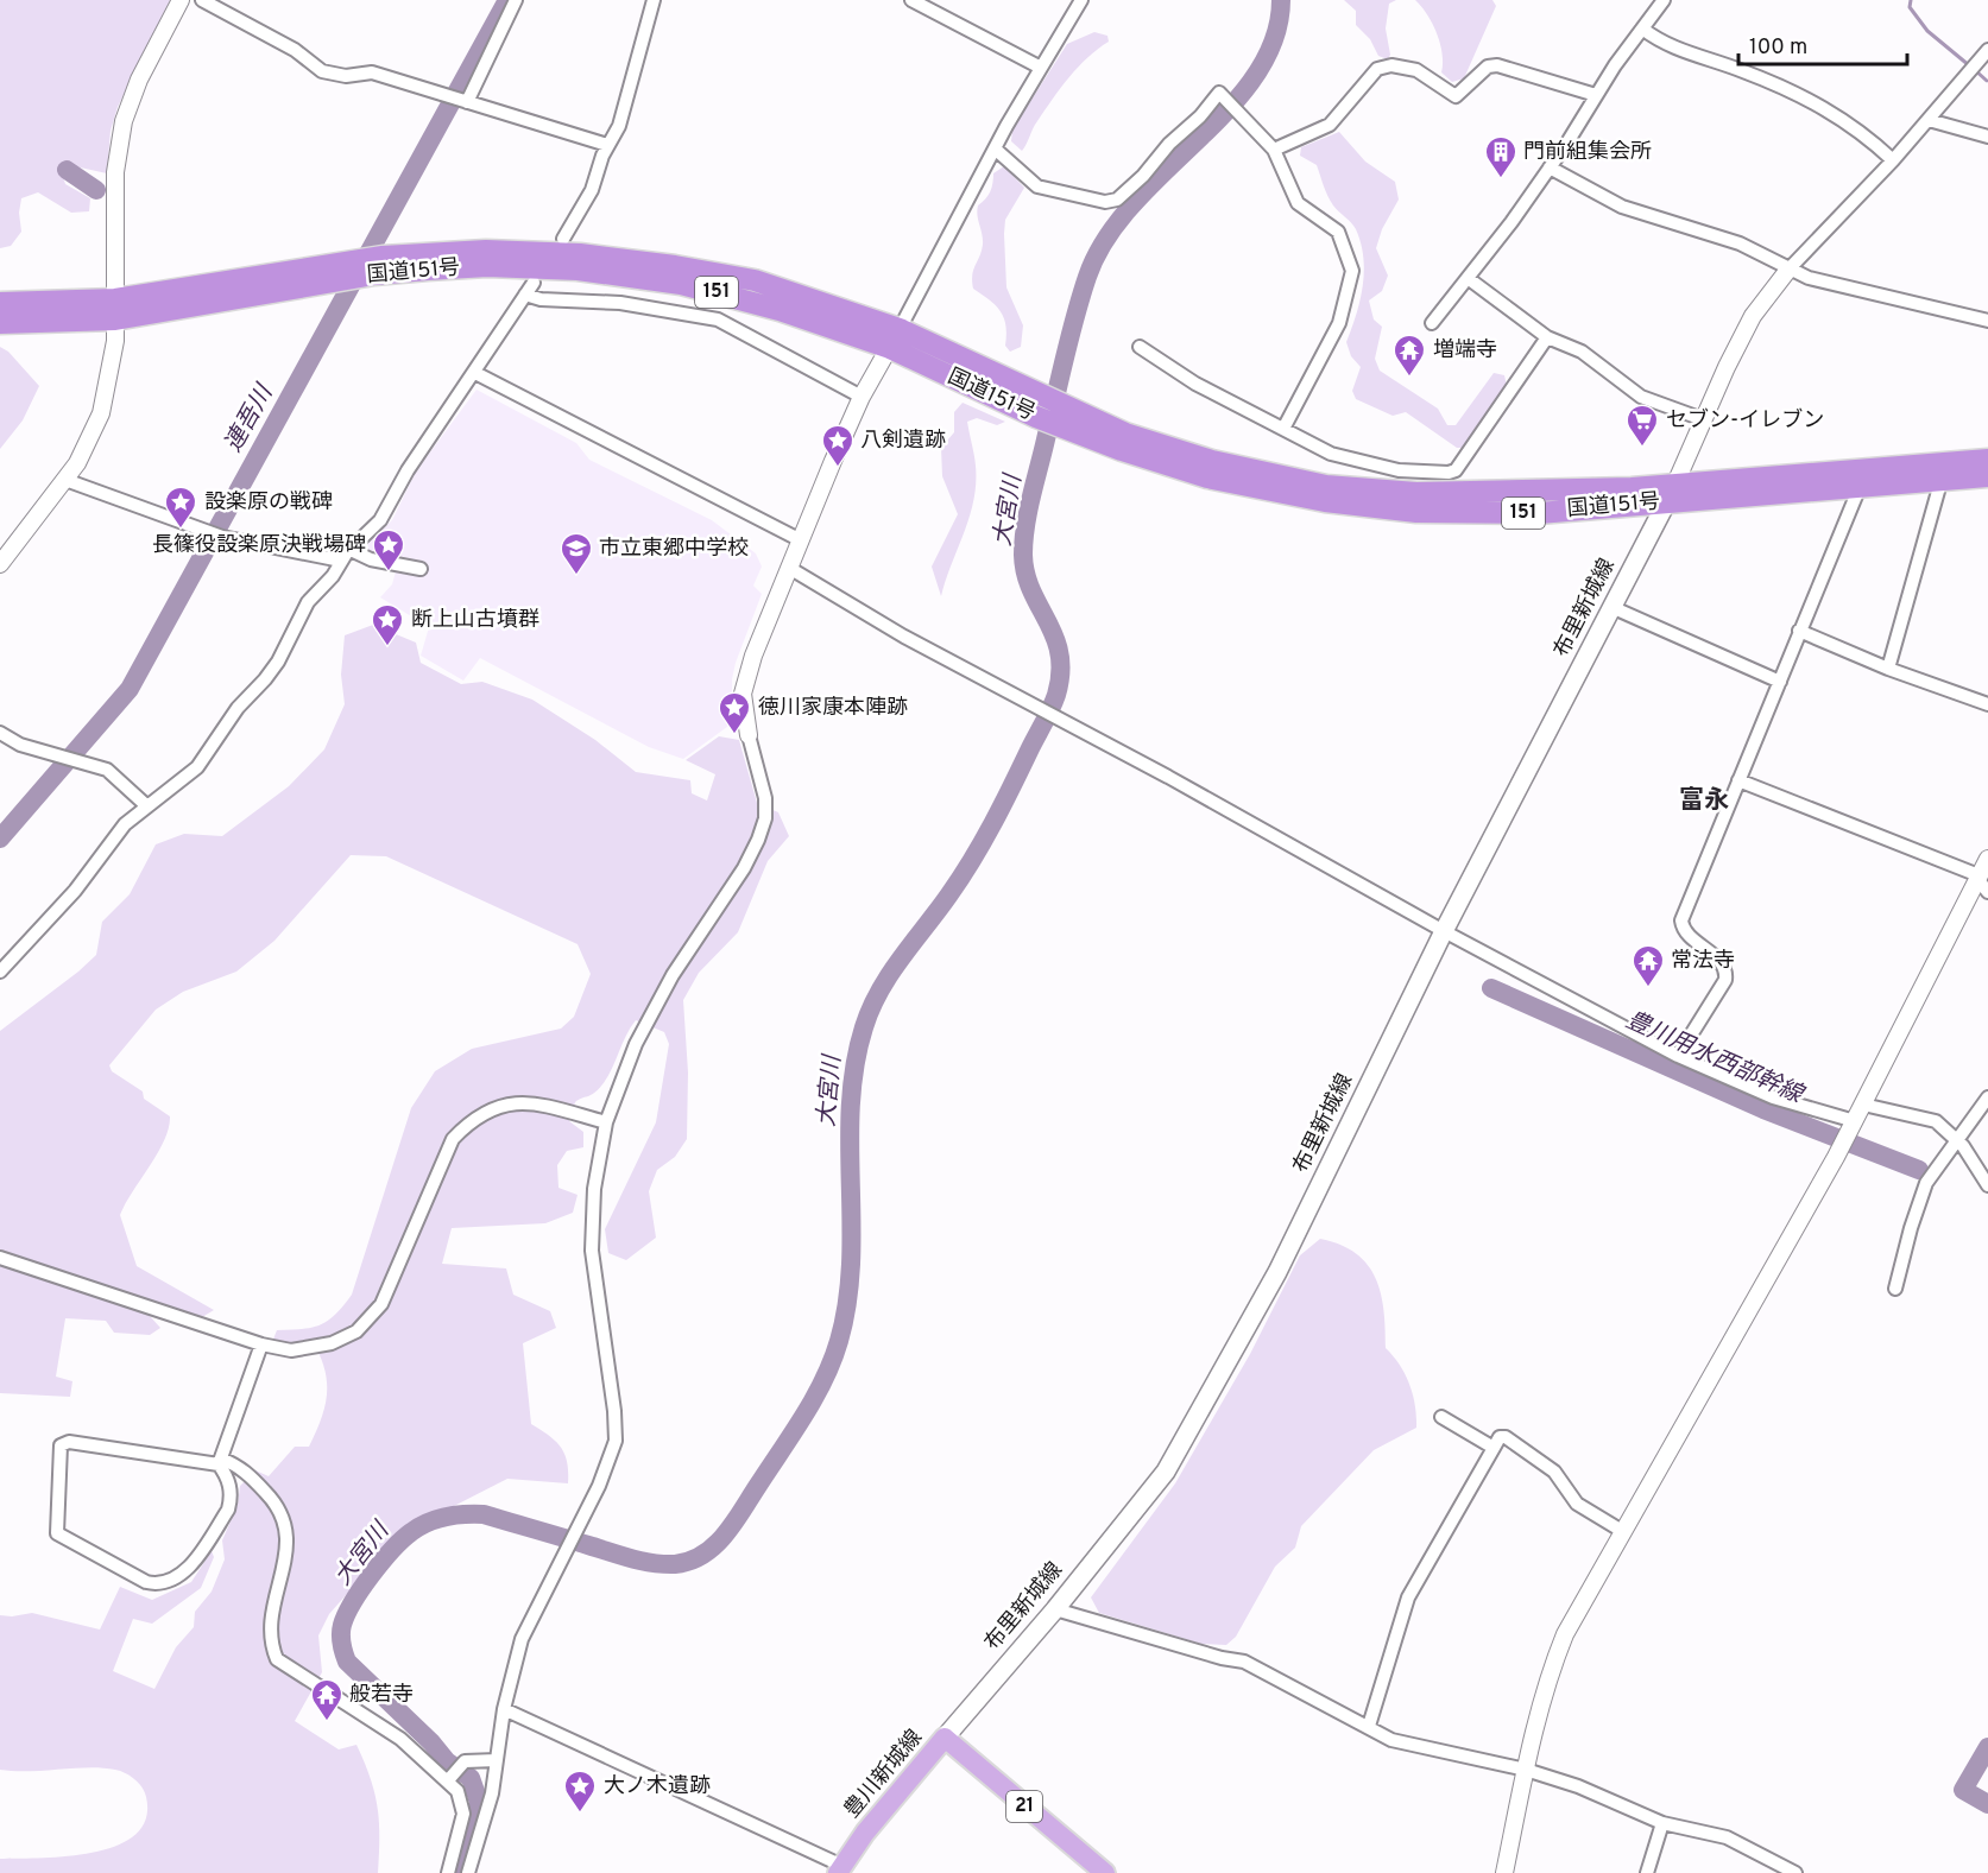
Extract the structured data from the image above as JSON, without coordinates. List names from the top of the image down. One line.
{"streets":{"highway":["国道151号","151"],"main road":["布里新城線","豊川新城線","21"]},"crossings":[["国道151号","布里新城線"],["布里新城線","豊川新城線"]],"districts":["富永"],"water":["連吾川","大宮川","豊川用水西部幹線"],"places":{"building":["門前組集会所"],"temple":["増端寺","常法寺","般若寺"],"supermarket":["セブン-イレブン"],"place":["八剣遺跡","設楽原の戦碑","長篠役設楽原決戦場碑","断上山古墳群","徳川家康本陣跡","大ノ木遺跡"],"school or university":["市立東郷中学校"]},"scale_bar":"100 m"}
